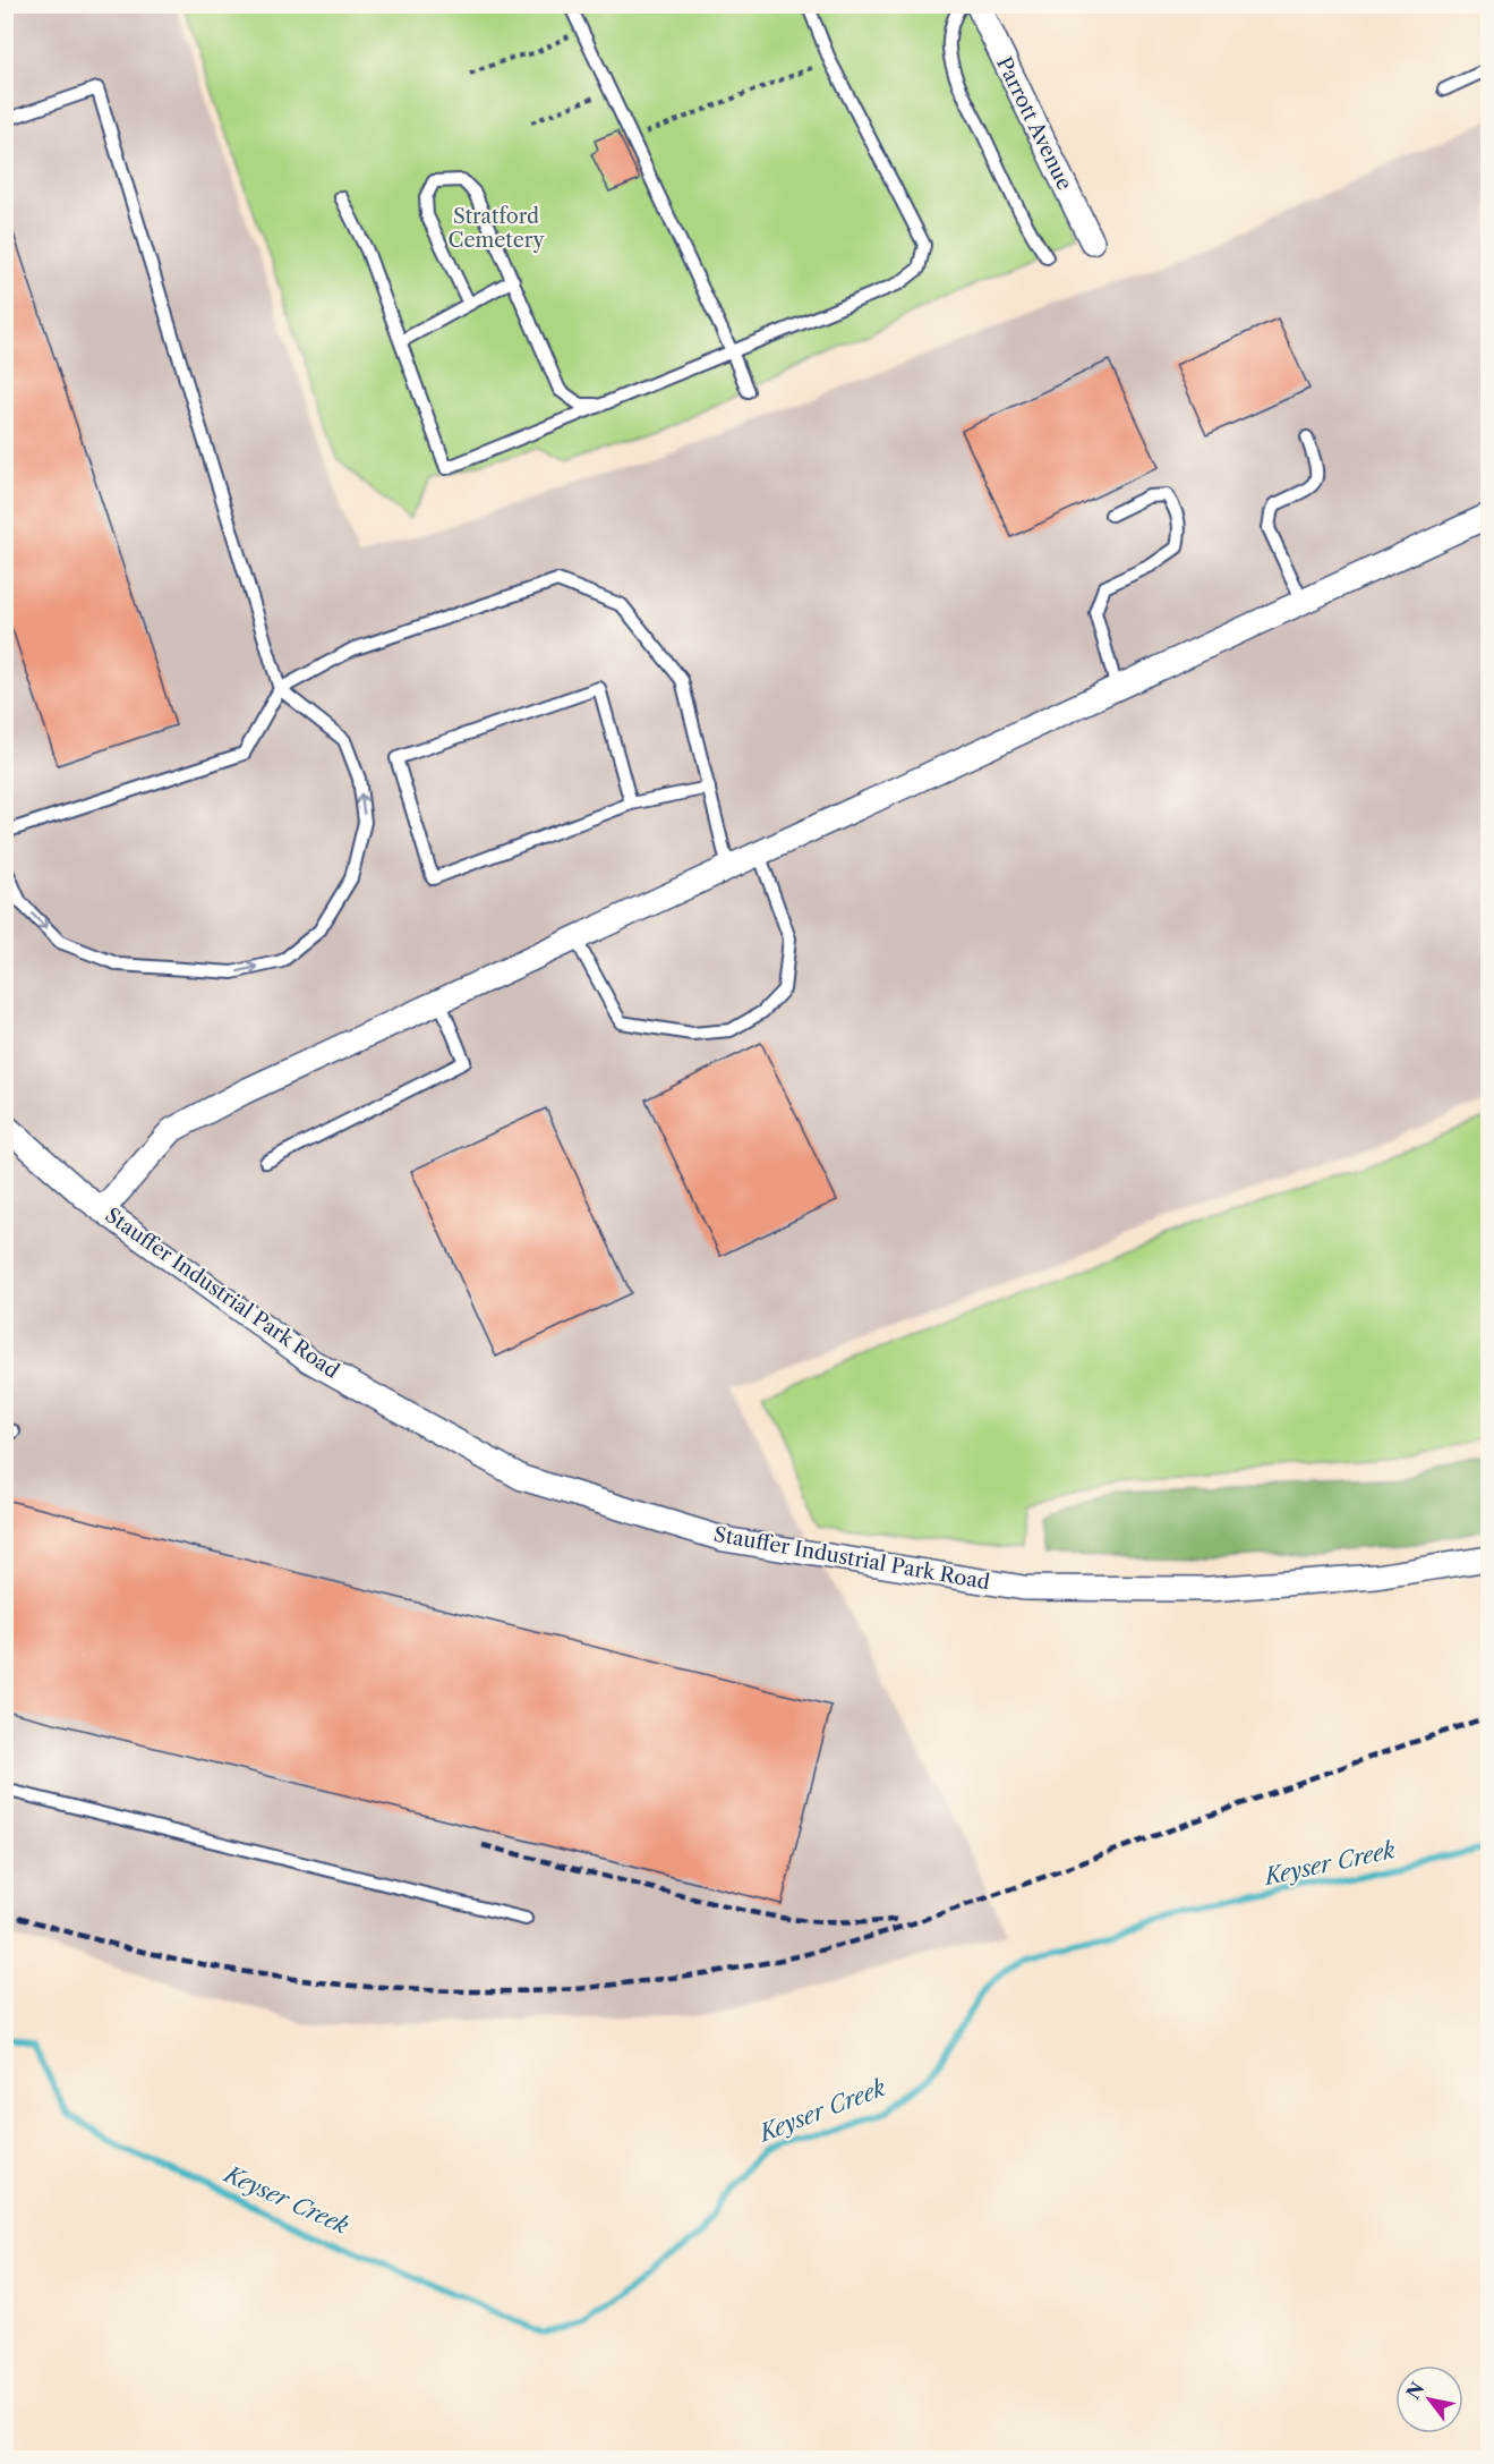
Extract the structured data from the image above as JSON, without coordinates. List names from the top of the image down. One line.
{"streets":{"street":["Parrott Avenue","Stauffer Industrial Park Road"]},"water":["Keyser Creek"],"parks":["Stratford Cemetery"],"north":"top left"}
